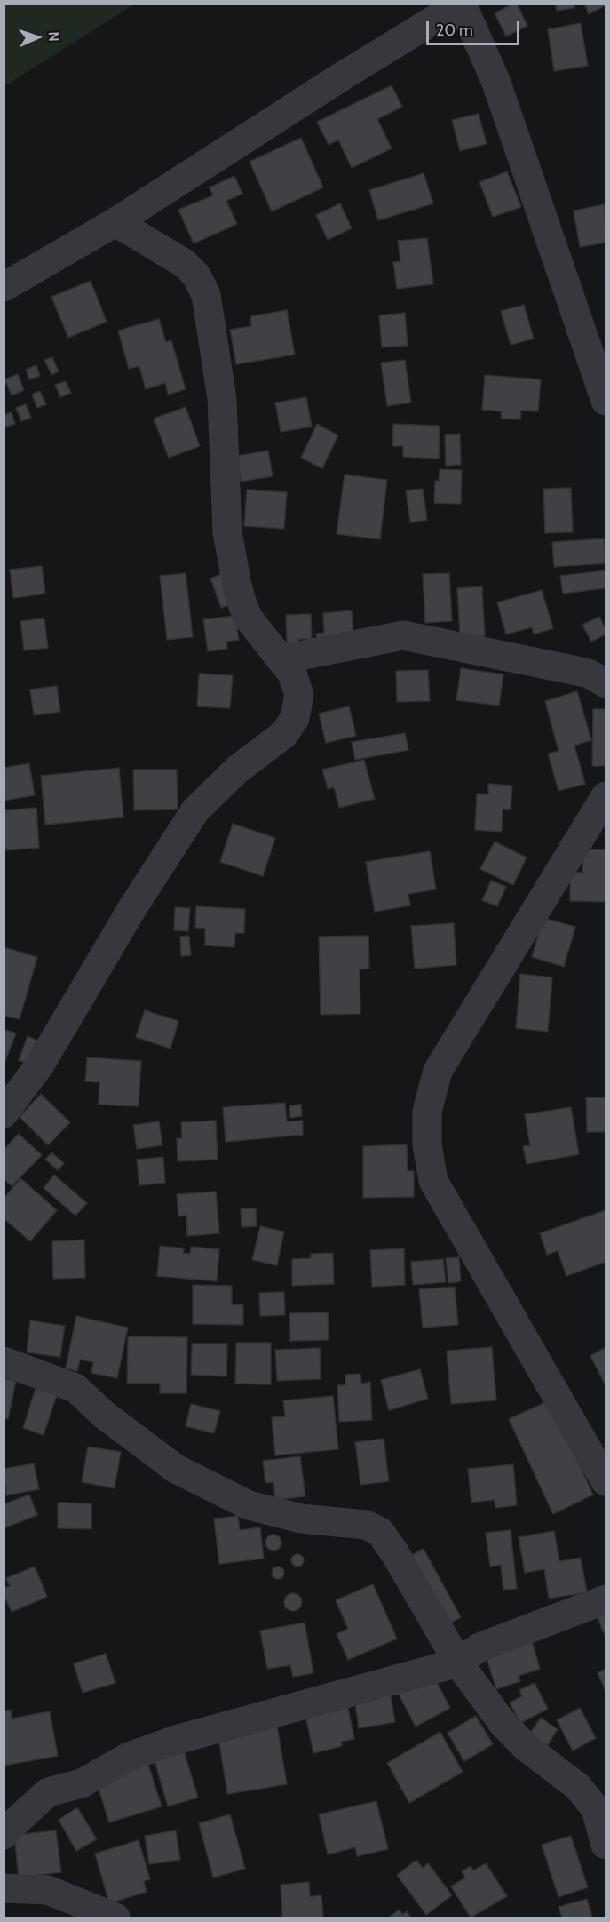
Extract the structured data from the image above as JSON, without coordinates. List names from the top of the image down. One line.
{"scale_bar":"20 m","north":"right"}
